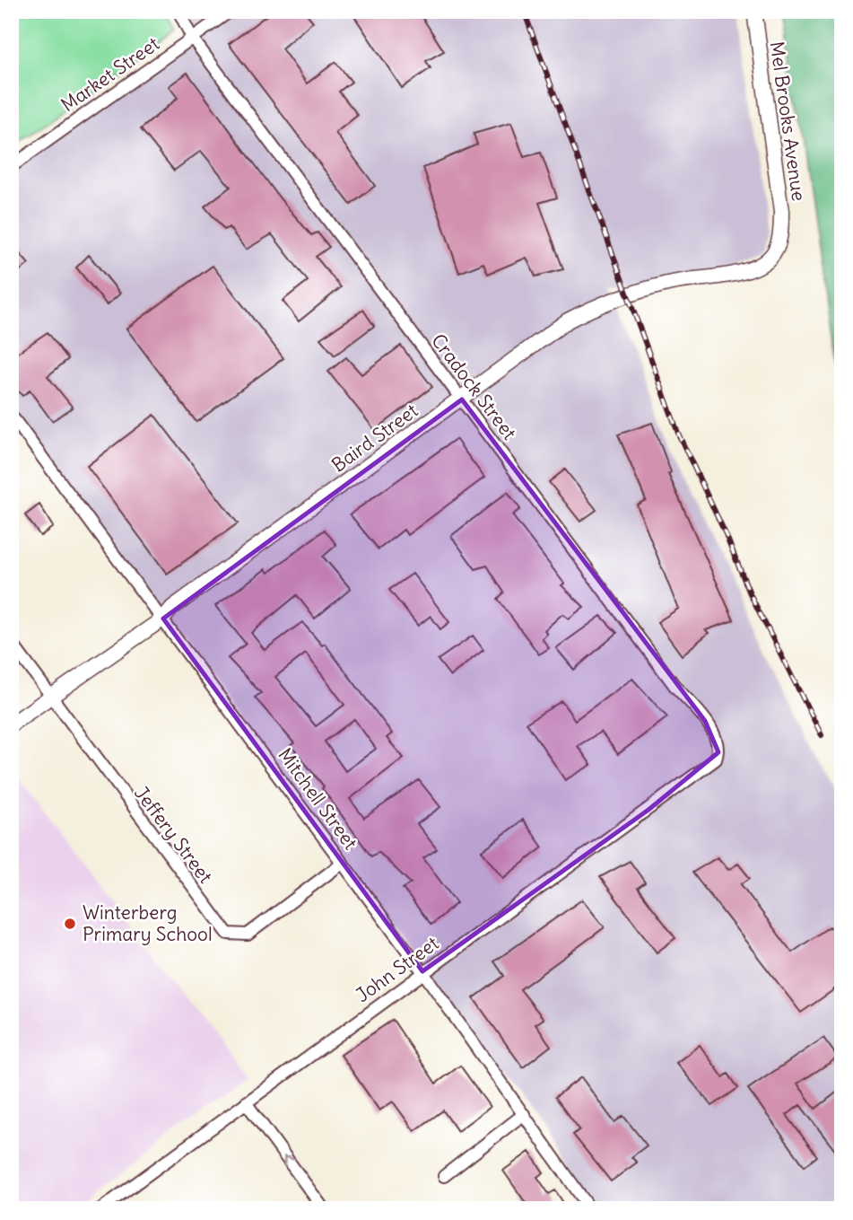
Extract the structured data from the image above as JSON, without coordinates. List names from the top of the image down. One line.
{"streets":{"street":["Market Street","Mel Brooks Avenue","Cradock Street","Baird Street","Mitchell Street","Jeffery Street","John Street"]},"crossings":[["Market Street","Cradock Street"],["Mel Brooks Avenue","Baird Street"],["Cradock Street","Baird Street"],["Cradock Street","John Street"],["Baird Street","Mitchell Street"],["Baird Street","Jeffery Street"],["Mitchell Street","Jeffery Street"],["Mitchell Street","John Street"]],"places":["Winterberg Primary School"]}
